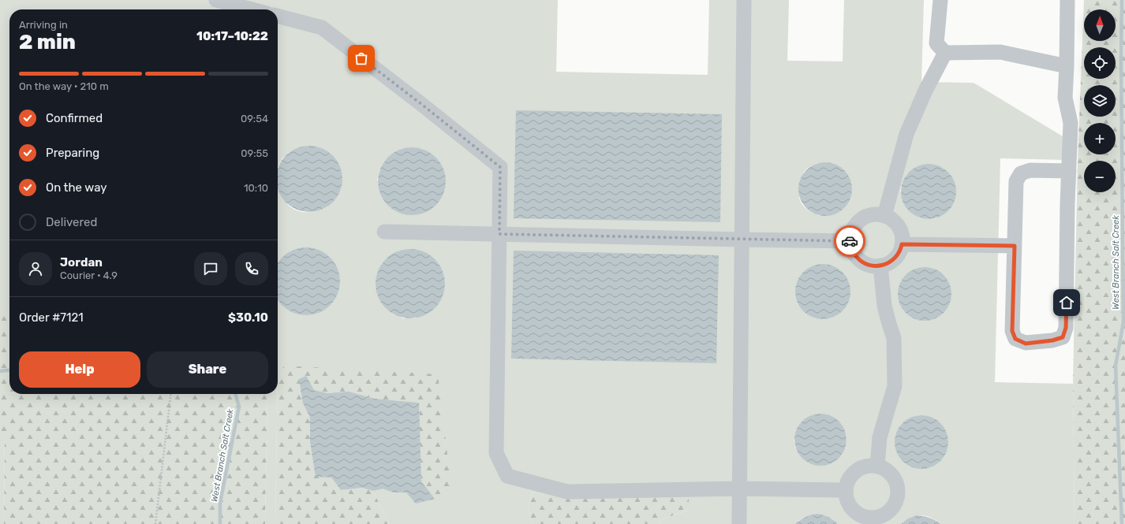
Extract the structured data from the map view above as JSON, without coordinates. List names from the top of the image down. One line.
{"water":["West Branch Salt Creek"],"north":"top","page":{"map_buttons":["+","−"],"heading":["2 min","Arriving in","10:17–10:22"],"panel":["Jordan","Courier · 4.9","Order #7121","$30.10"],"bar":"On the way · 210 m","list":[["Confirmed","09:54"],["Preparing","09:55"],["On the way","10:10"],"Delivered"],"buttons":["Help","Share"]}}
